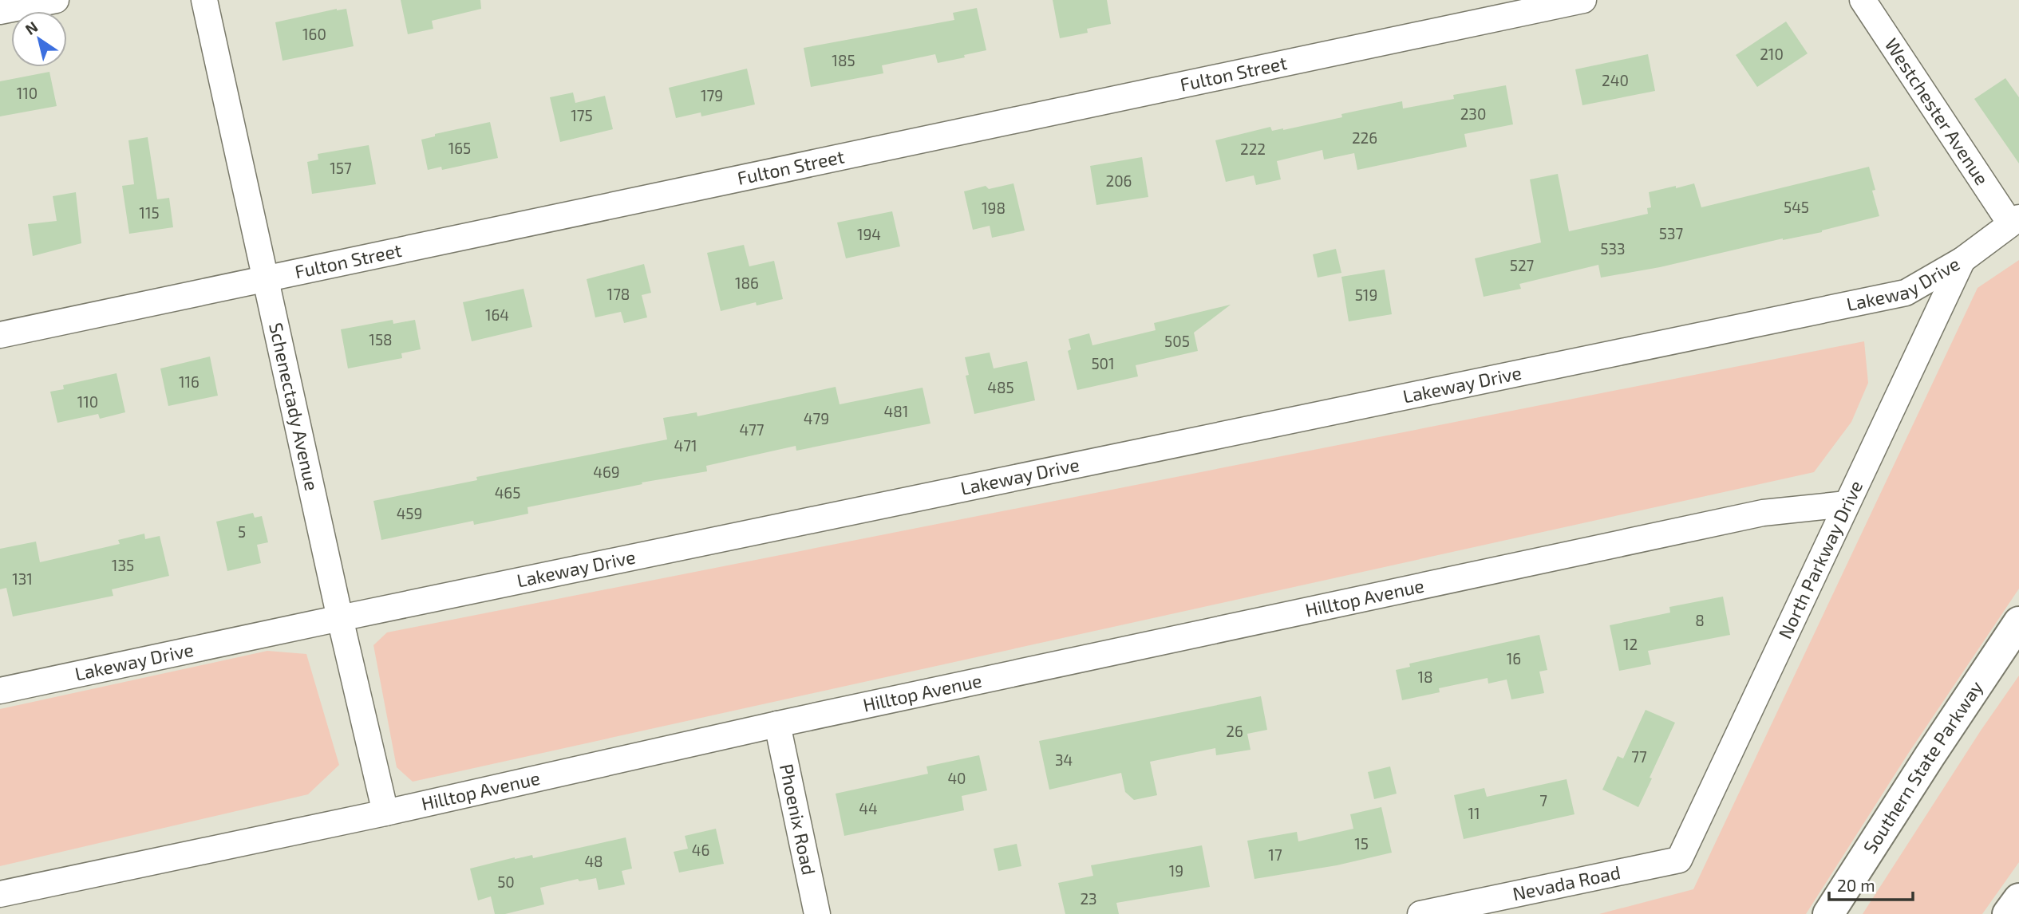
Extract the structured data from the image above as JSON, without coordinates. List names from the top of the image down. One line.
{"streets":{"highway":["Southern State Parkway"],"street":["Fulton Street","Westchester Avenue","Lakeway Drive","Schenectady Avenue","North Parkway Drive","Hilltop Avenue","Phoenix Road","Nevada Road"]},"crossings":[["Fulton Street","Schenectady Avenue"],["Westchester Avenue","Lakeway Drive"],["Lakeway Drive","Schenectady Avenue"],["Lakeway Drive","North Parkway Drive"],["Schenectady Avenue","Hilltop Avenue"],["North Parkway Drive","Hilltop Avenue"],["North Parkway Drive","Nevada Road"],["Hilltop Avenue","Phoenix Road"]],"house_numbers":["160","210","185","240","110","179","230","175","226","165","222","157","206","545","198","115","537","194","533","527","186","178","519","164","158","505","501","116","485","110","481","479","477","471","469","465","459","5","135","131","8","12","16","18","26","77","34","40","7","44","11","15","46","17","48","19","50","23"],"scale_bar":"20 m","north":"top left"}
